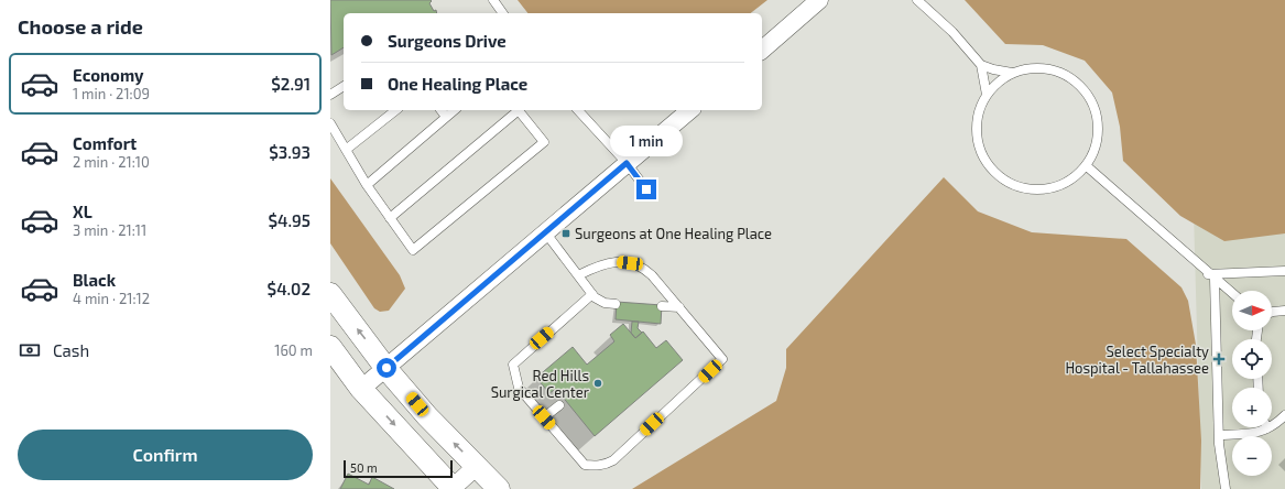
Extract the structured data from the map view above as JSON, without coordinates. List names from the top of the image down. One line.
{"places":{"transit":["Surgeons at One Healing Place"],"health":["Select Specialty Hospital - Tallahassee"],"other":["Red Hills Surgical Center"]},"scale_bar":"50 m","north":"right","page":{"heading":"Choose a ride","banner":["Surgeons Drive","One Healing Place"],"list":[{"name":"Economy","note":"1 min · 21:09","value":"$2.91"},{"name":"Comfort","note":"2 min · 21:10","value":"$3.93"},{"name":"XL","note":"3 min · 21:11","value":"$4.95"},{"name":"Black","note":"4 min · 21:12","value":"$4.02"}],"bubble":"1 min","map_buttons":["+","−"],"pay":["Cash","160 m"],"buttons":"Confirm","scale":"50 m"}}
